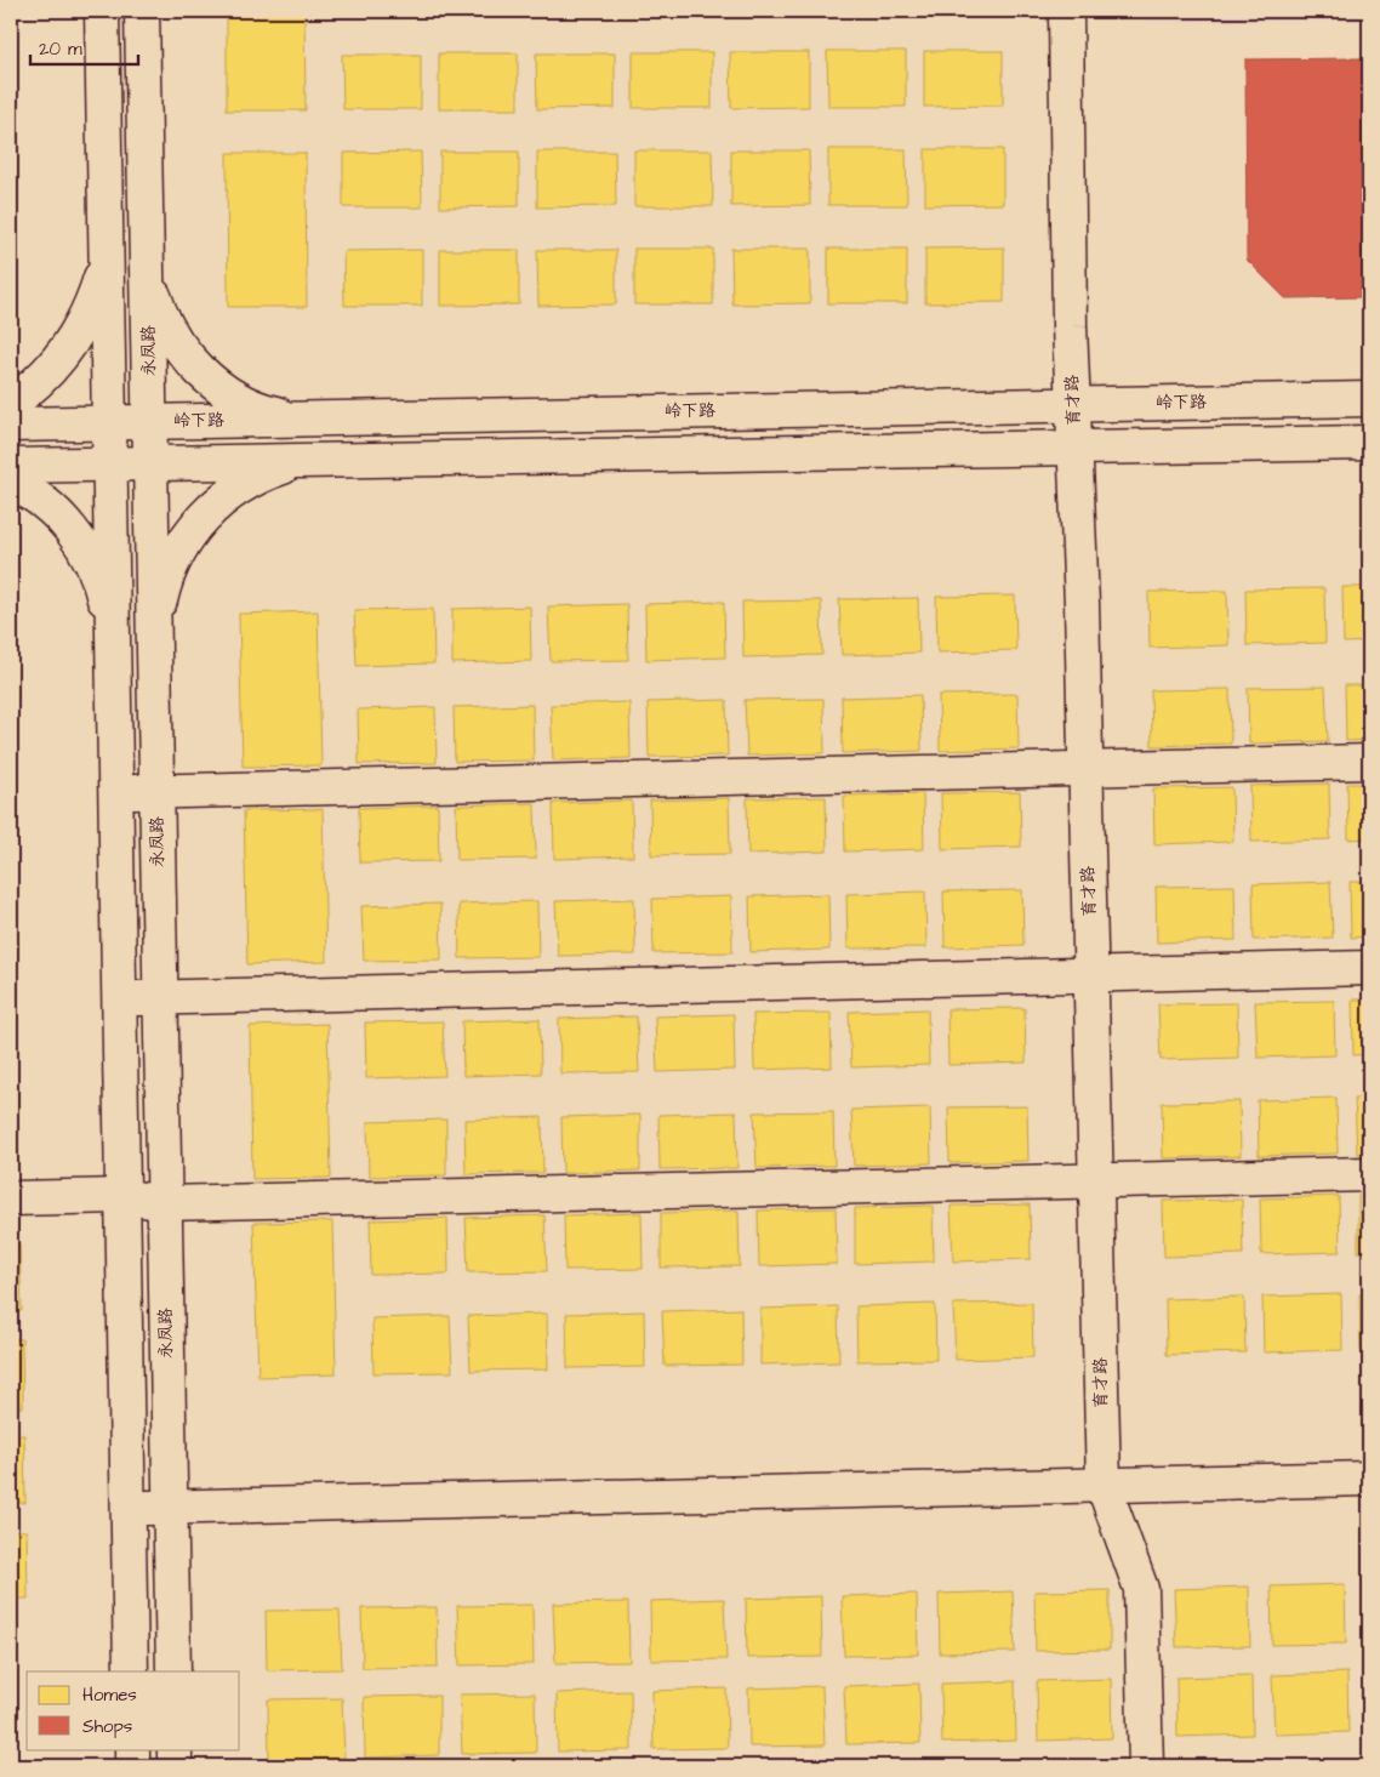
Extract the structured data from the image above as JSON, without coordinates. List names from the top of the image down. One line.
{"streets":{"street":["永凤路","育才路","岭下路"]},"crossings":[["永凤路","岭下路"],["育才路","岭下路"]],"legend":["Homes","Shops"],"scale_bar":"20 m"}
